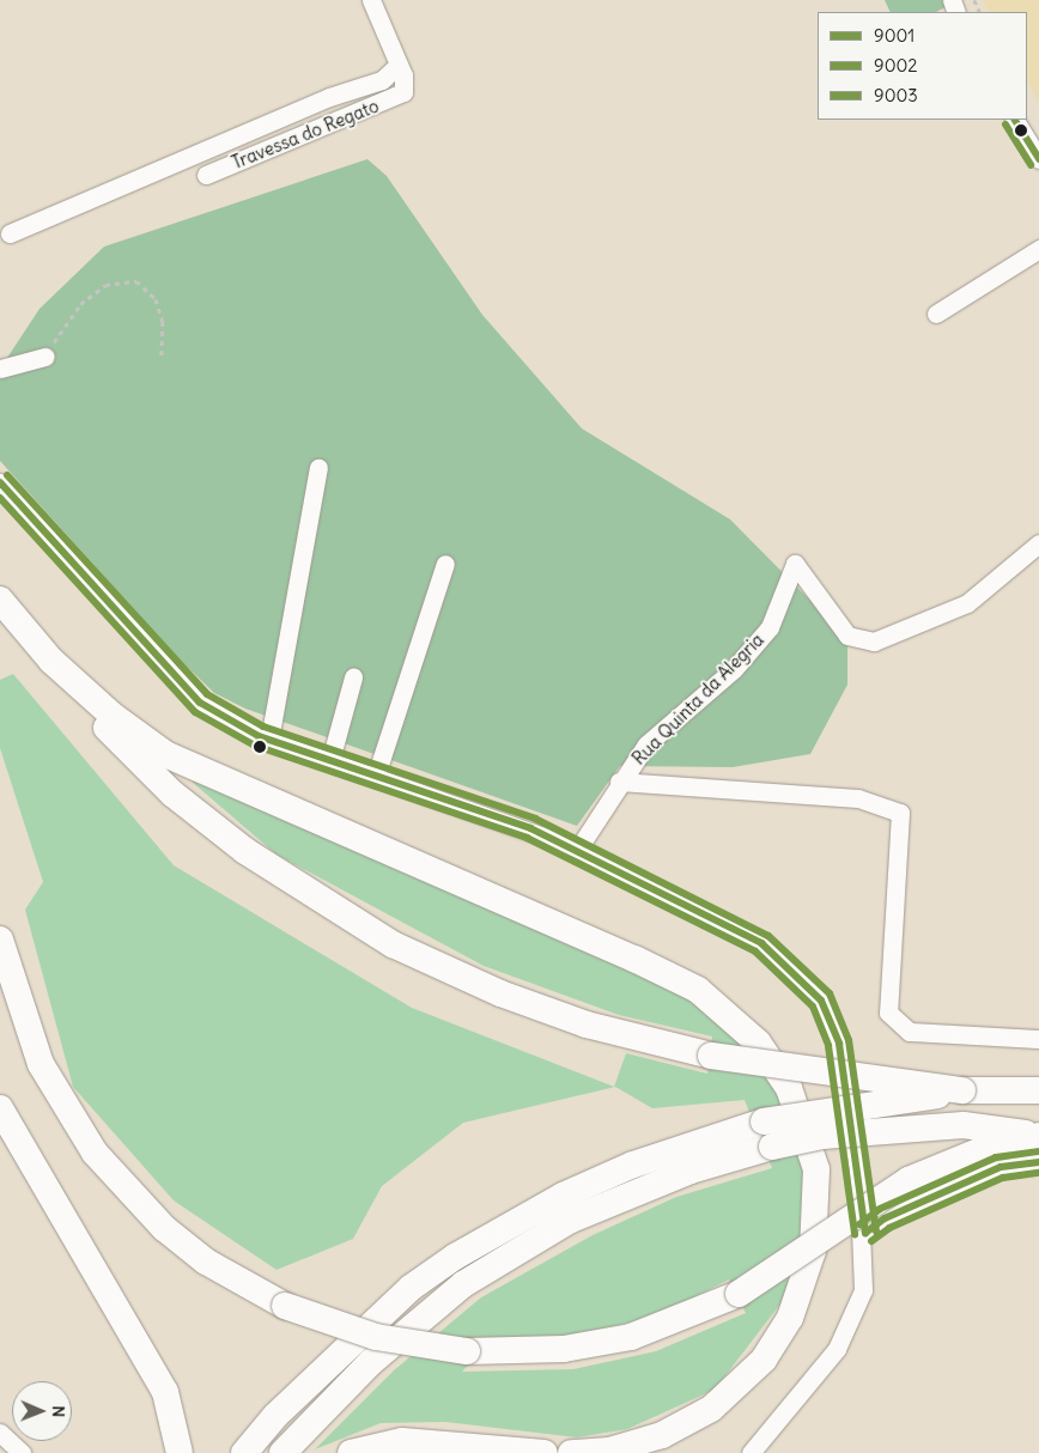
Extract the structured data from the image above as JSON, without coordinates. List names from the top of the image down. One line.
{"streets":{"street":["Travessa do Regato","Rua Quinta da Alegria"]},"lines":["transit line 9001","transit line 9002","transit line 9003"],"legend":["9001","9002","9003"],"north":"right"}
